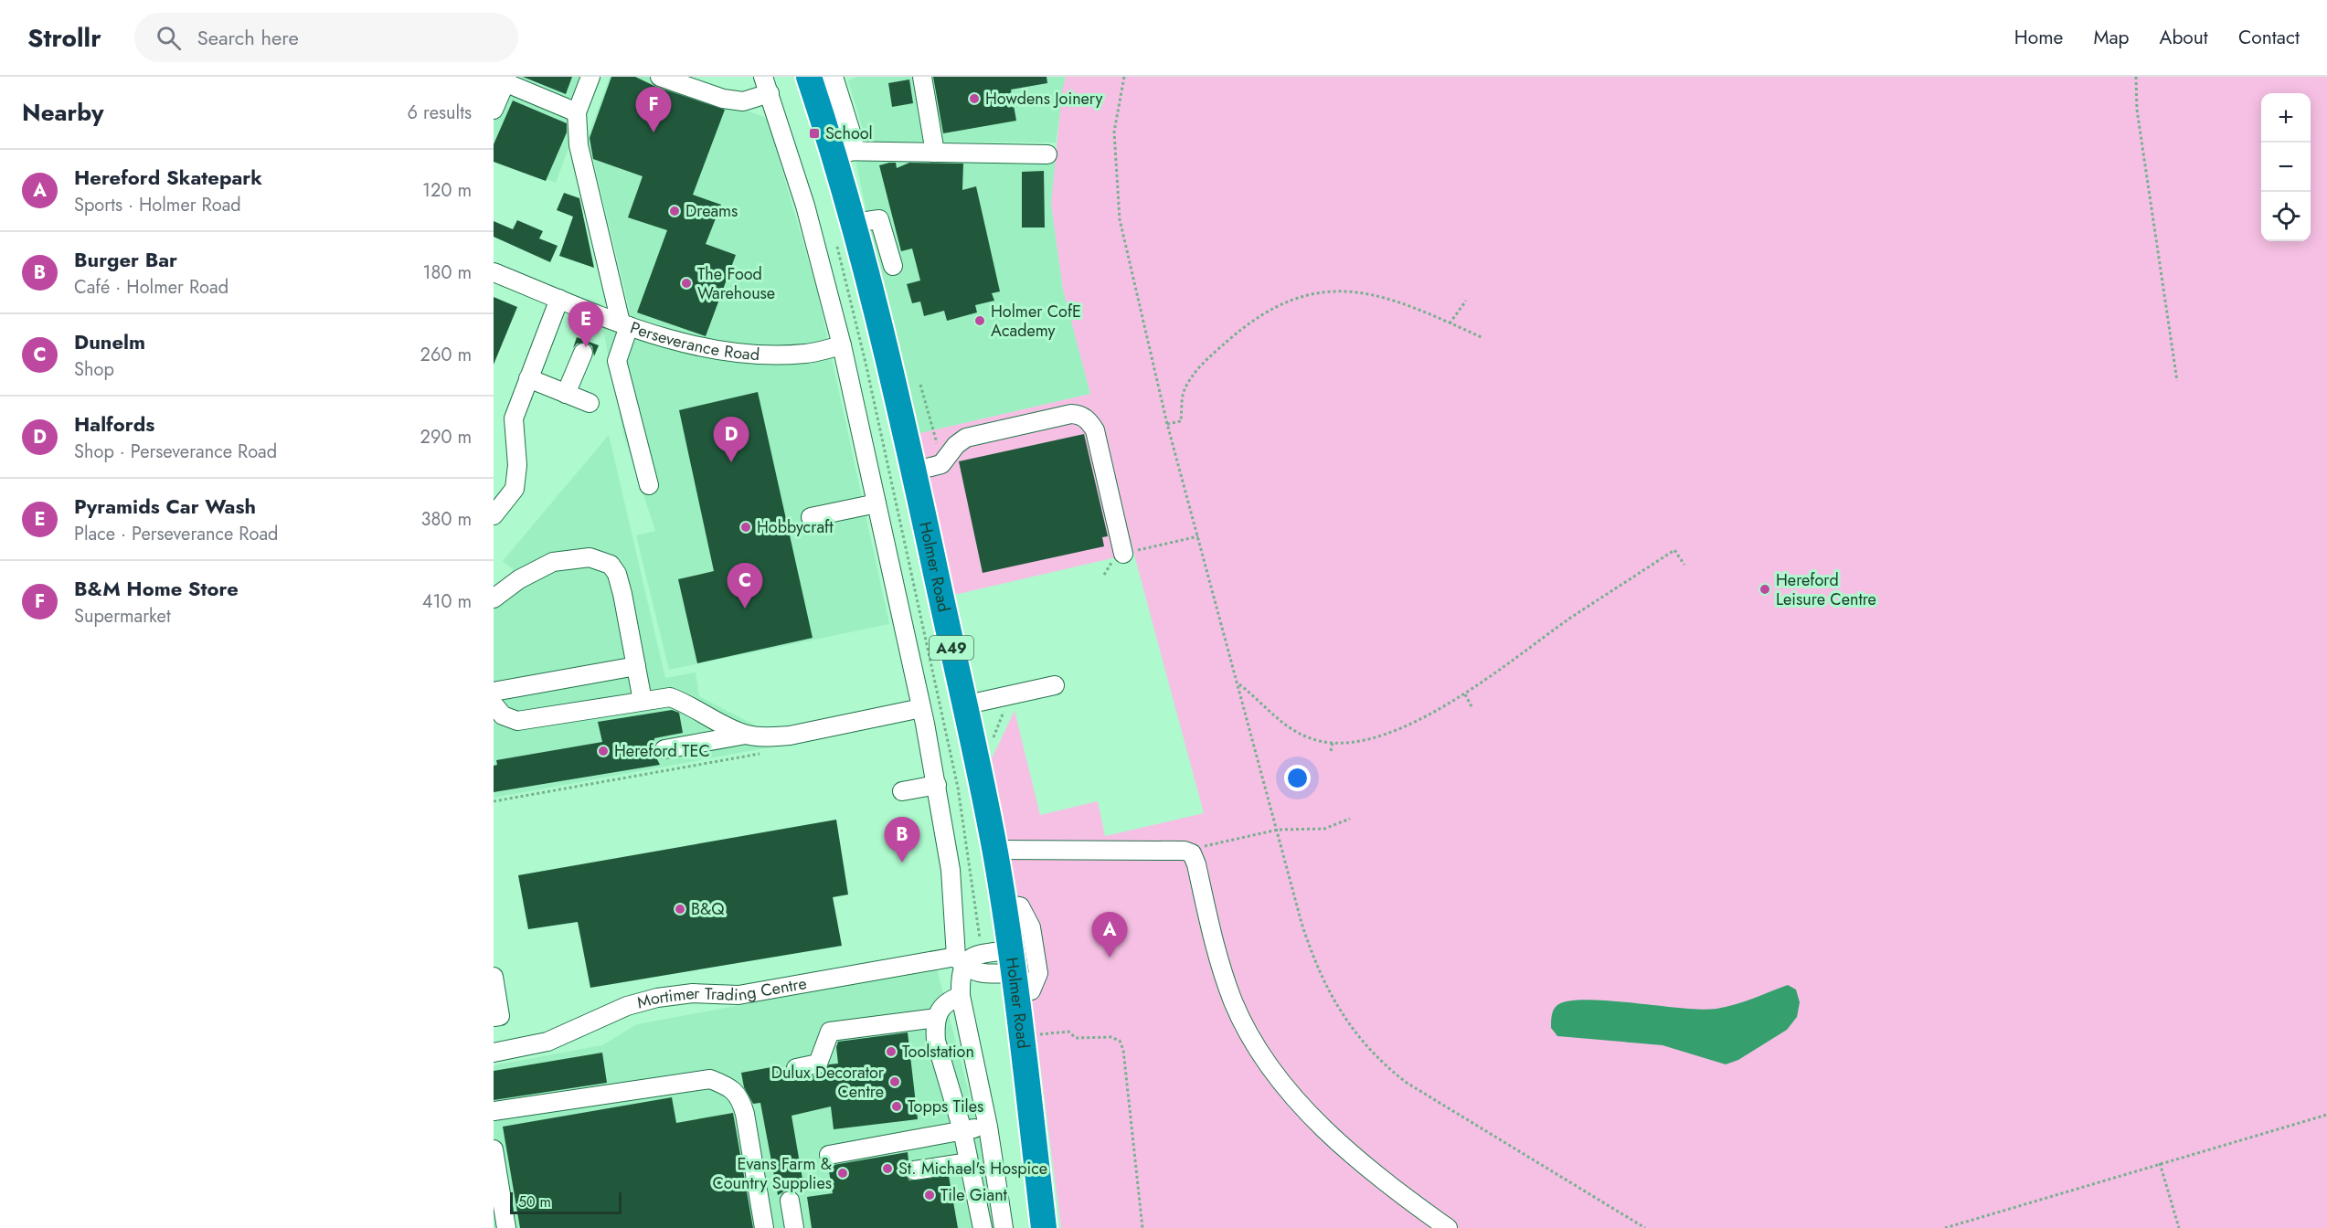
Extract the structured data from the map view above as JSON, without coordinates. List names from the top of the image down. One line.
{"streets":{"highway":["Holmer Road","A49"],"street":["Perseverance Road","Mortimer Trading Centre"]},"places":{"other":["Howdens Joinery","Dreams","The Food Warehouse","Holmer CofE Academy","Hobbycraft","Hereford Leisure Centre","Hereford TEC","B&Q","Toolstation","Dulux Decorator Centre","Topps Tiles","St. Michael's Hospice","Evans Farm & Country Supplies","Tile Giant"],"transit":["School"]},"scale_bar":"50 m","page":{"header":"Strollr","search":"Search here","nav":["Home","Map","About","Contact"],"heading":["Nearby","6 results"],"pins":["F","E","D","C","B","A"],"map_buttons":["+","−"],"list":[{"mark":"A","name":"Hereford Skatepark","note":"Sports · Holmer Road","value":"120 m"},{"mark":"B","name":"Burger Bar","note":"Café · Holmer Road","value":"180 m"},{"mark":"C","name":"Dunelm","note":"Shop","value":"260 m"},{"mark":"D","name":"Halfords","note":"Shop · Perseverance Road","value":"290 m"},{"mark":"E","name":"Pyramids Car Wash","note":"Place · Perseverance Road","value":"380 m"},{"mark":"F","name":"B&M Home Store","note":"Supermarket","value":"410 m"}],"scale":"50 m"}}
